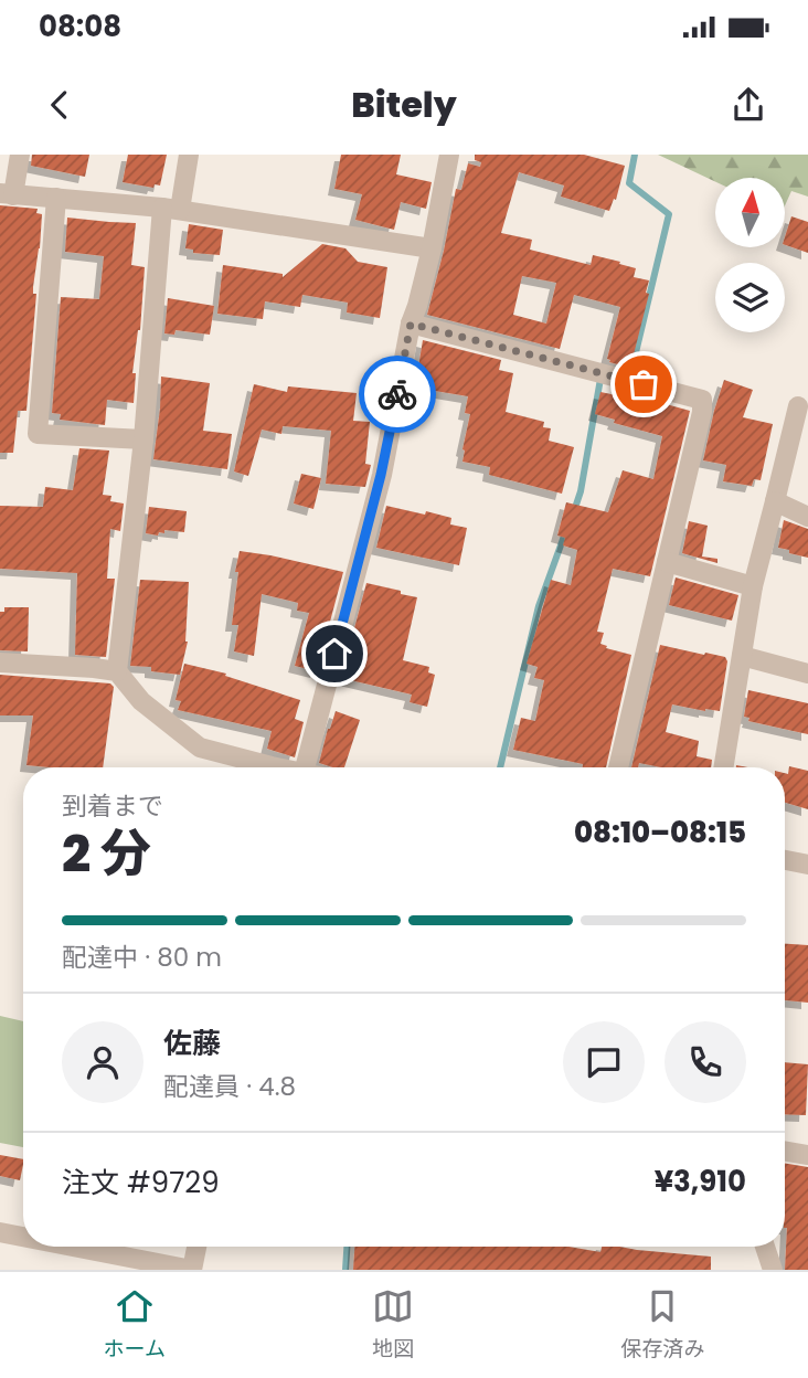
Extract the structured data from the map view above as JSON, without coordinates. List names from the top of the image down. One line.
{"north":"top","page":{"status":"08:08","header":"Bitely","heading":["2 分","到着まで","08:10–08:15"],"panel":["佐藤","配達員 · 4.8","注文 #9729","¥3,910"],"bar":"配達中 · 80 m","tabs":["ホーム","地図","保存済み"]}}
